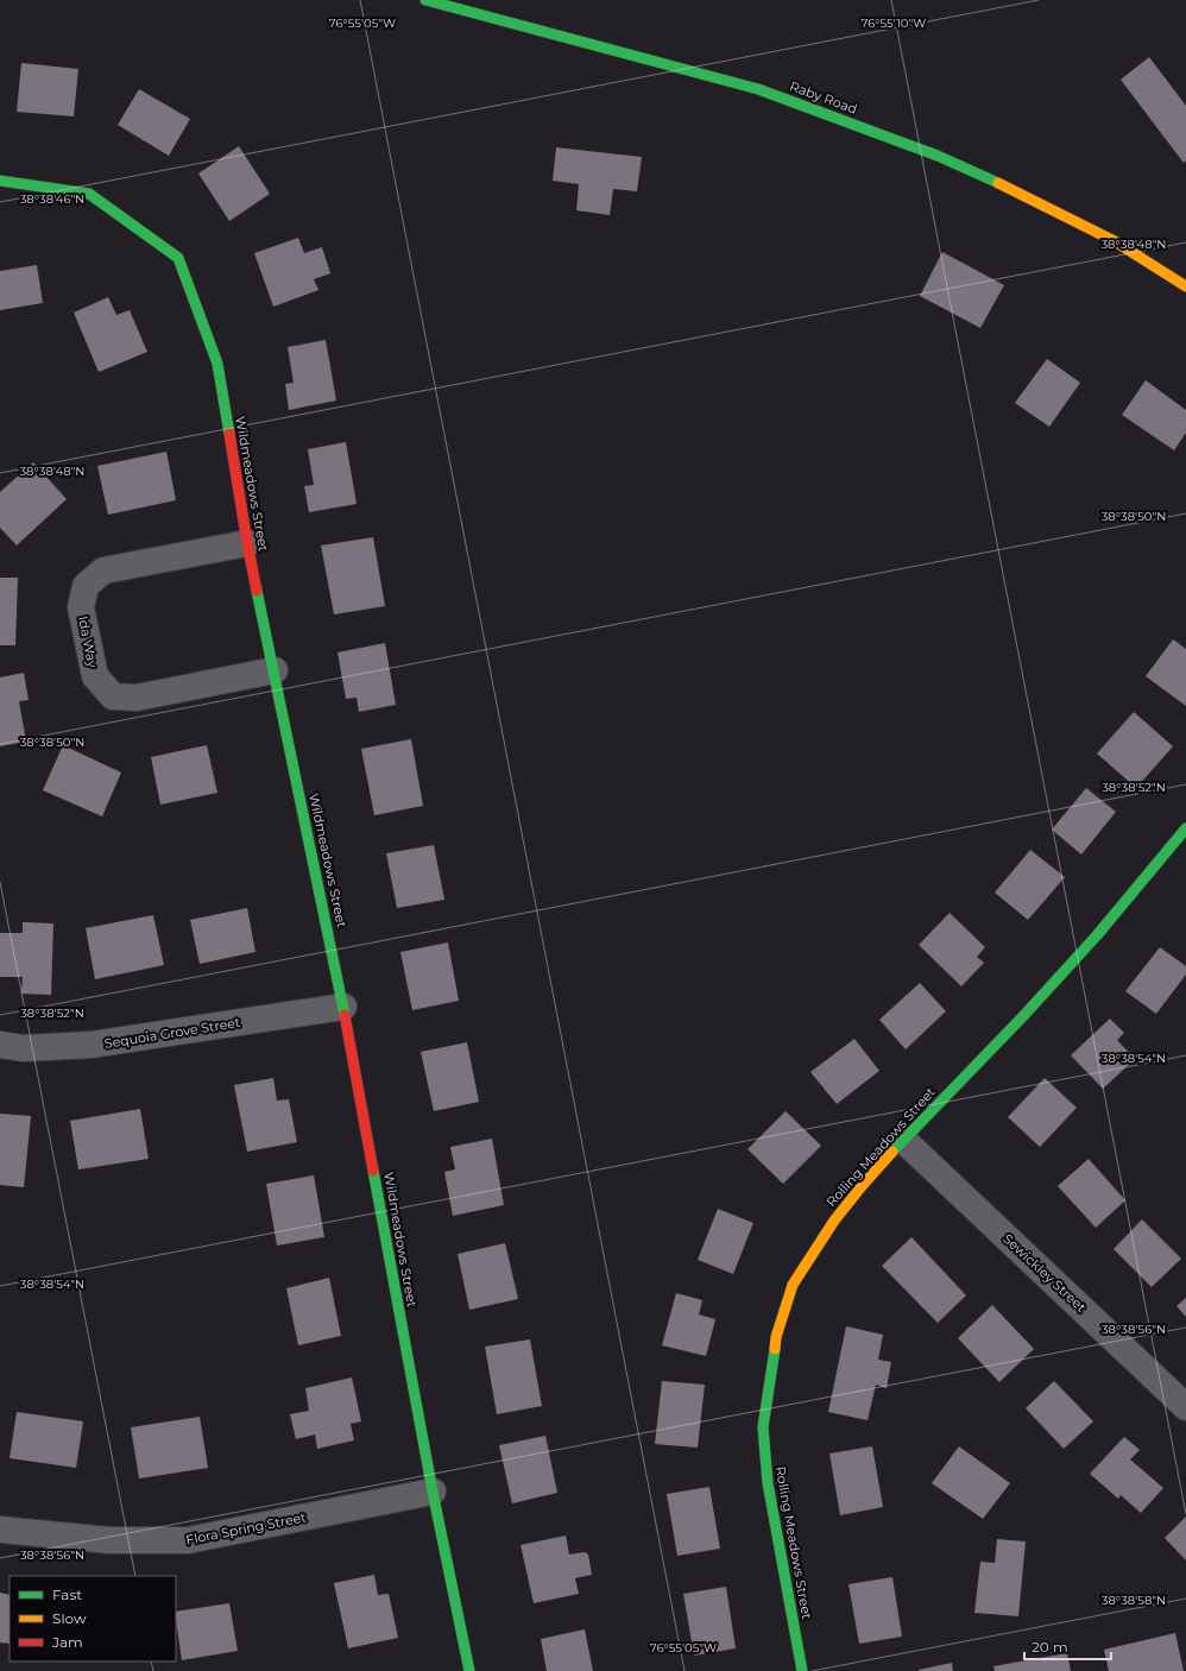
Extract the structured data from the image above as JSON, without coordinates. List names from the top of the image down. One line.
{"streets":{"street":["Raby Road","Wildmeadows Street","Ida Way","Sequoia Grove Street","Rolling Meadows Street","Sewickley Street","Flora Spring Street"]},"crossings":[["Wildmeadows Street","Ida Way"],["Wildmeadows Street","Sequoia Grove Street"],["Wildmeadows Street","Flora Spring Street"],["Rolling Meadows Street","Sewickley Street"]],"legend":["Fast","Slow","Jam"],"scale_bar":"20 m","coordinates":["76°55'05\"W","76°55'10\"W","38°38'46\"N","38°38'48\"N","38°38'50\"N","38°38'52\"N","38°38'54\"N","38°38'56\"N","38°38'58\"N"]}
